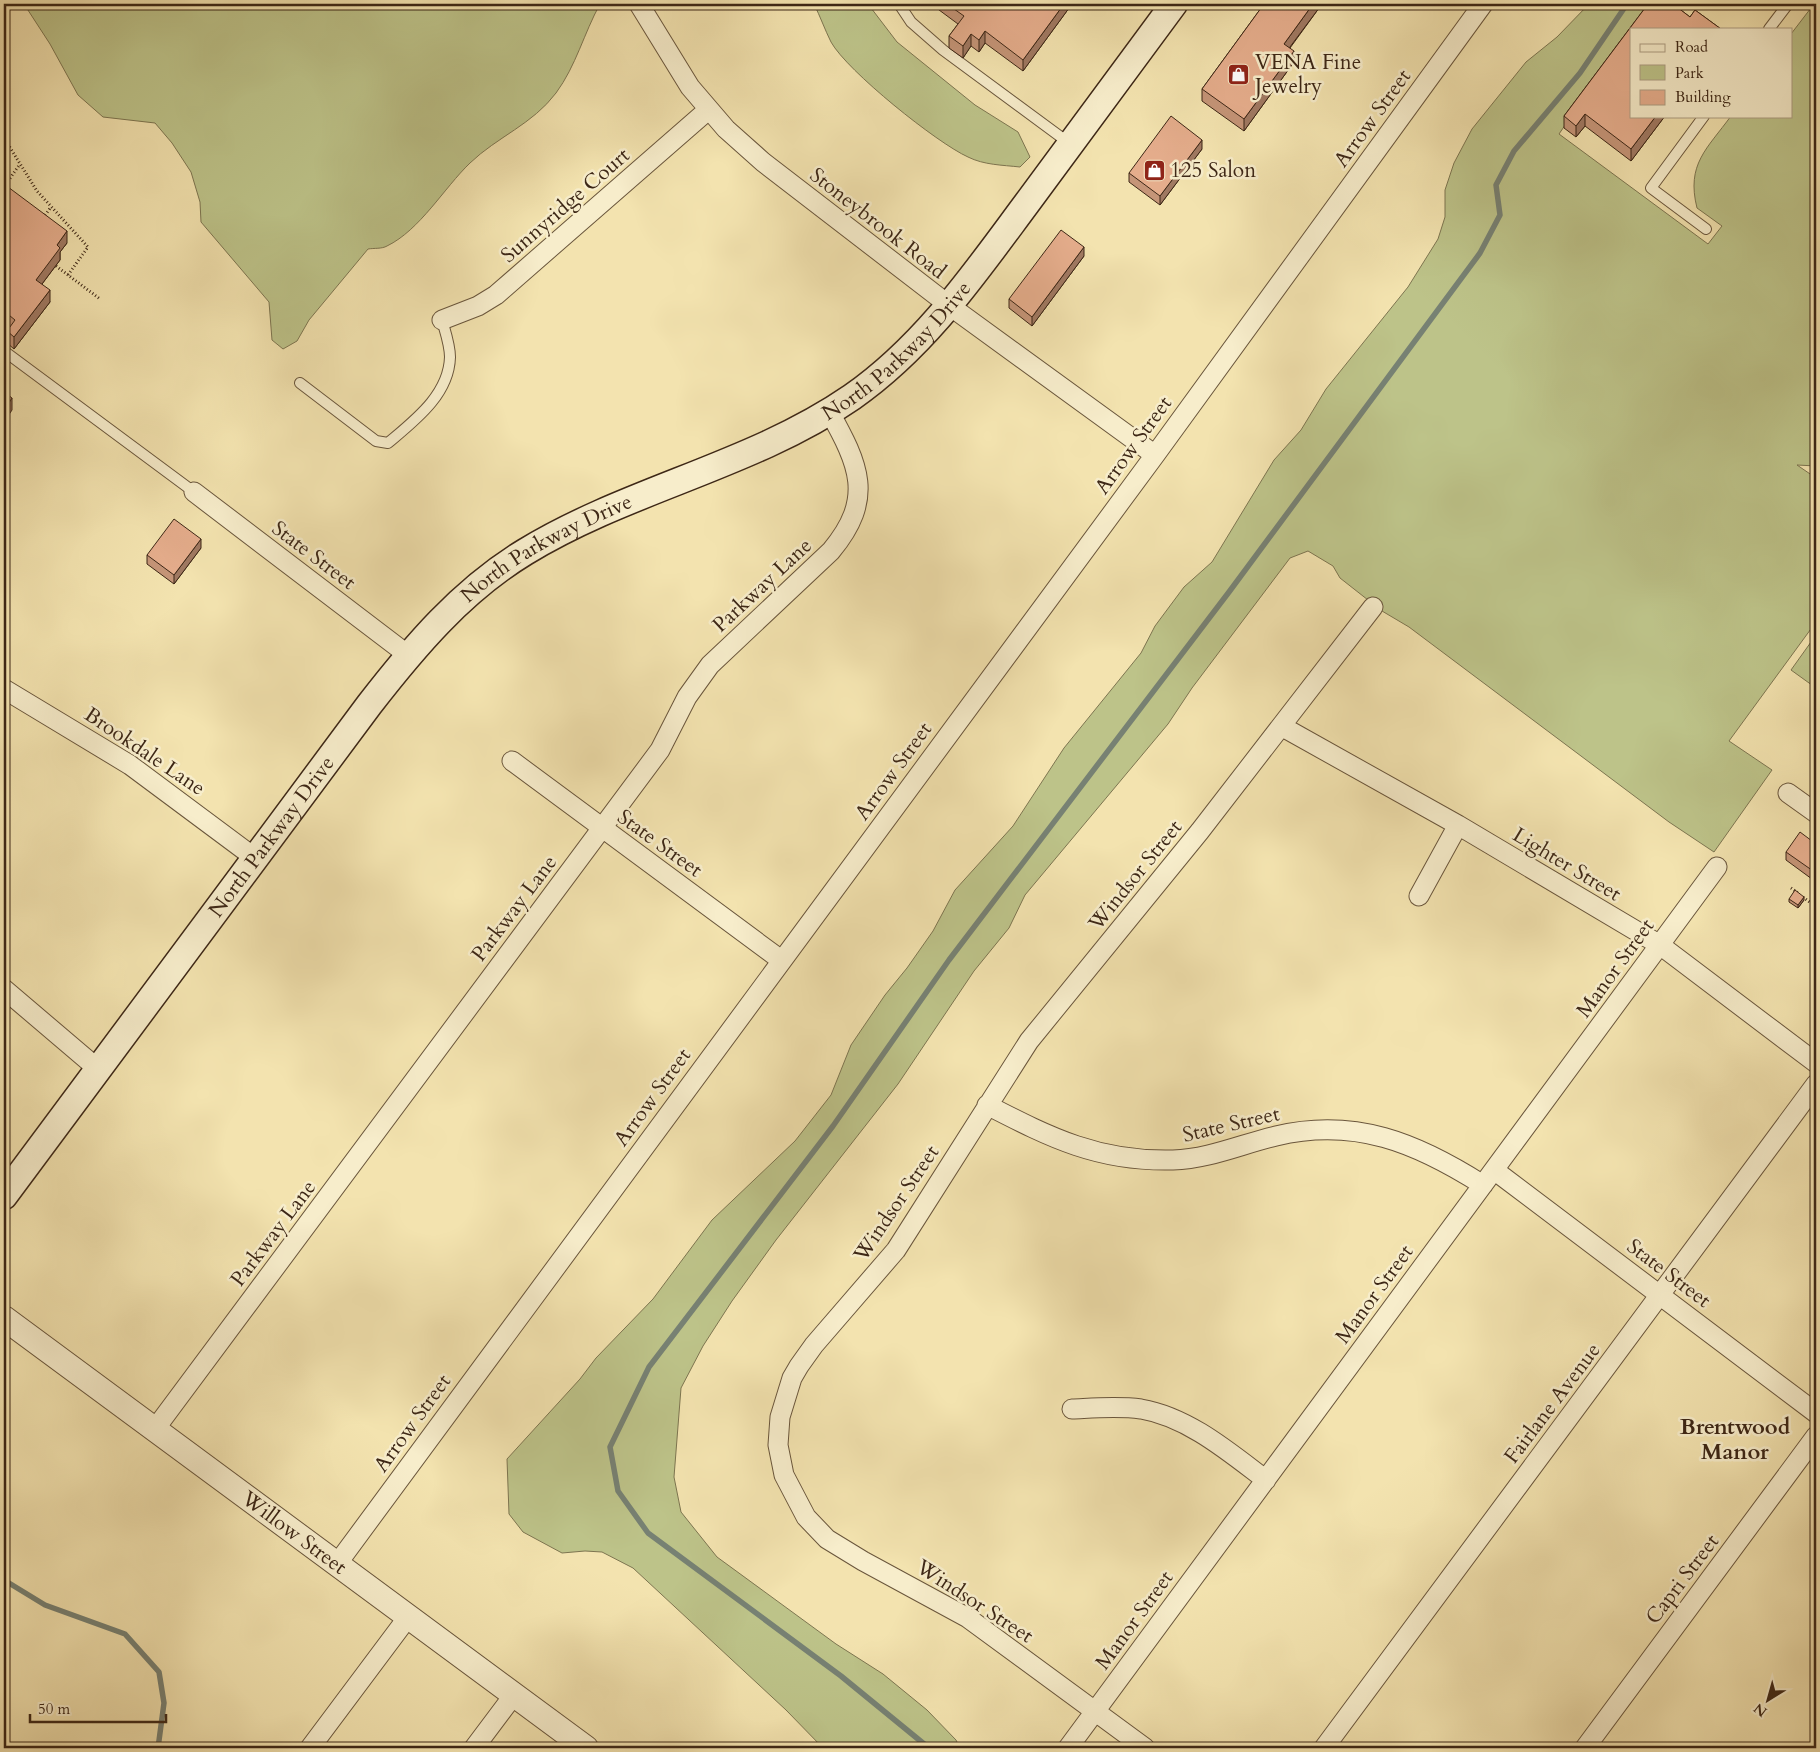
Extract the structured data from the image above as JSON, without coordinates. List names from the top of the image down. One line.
{"streets":{"main road":["North Parkway Drive"],"street":["Arrow Street","Sunnyridge Court","Stoneybrook Road","State Street","Parkway Lane","Brookdale Lane","Lighter Street","Windsor Street","Manor Street","Fairlane Avenue","Willow Street","Capri Street"]},"crossings":[["Arrow Street","Stoneybrook Road"],["Arrow Street","State Street"],["Arrow Street","Willow Street"],["Sunnyridge Court","Stoneybrook Road"],["Stoneybrook Road","North Parkway Drive"],["North Parkway Drive","State Street"],["North Parkway Drive","Parkway Lane"],["North Parkway Drive","Brookdale Lane"],["State Street","Parkway Lane"],["State Street","Windsor Street"],["State Street","Manor Street"],["State Street","Fairlane Avenue"],["Parkway Lane","Willow Street"],["Lighter Street","Windsor Street"],["Lighter Street","Manor Street"],["Windsor Street","Manor Street"]],"districts":["Brentwood Manor"],"places":{"shop":["VENA Fine Jewelry","125 Salon"]},"legend":["Road","Park","Building"],"scale_bar":"50 m","north":"bottom left"}
